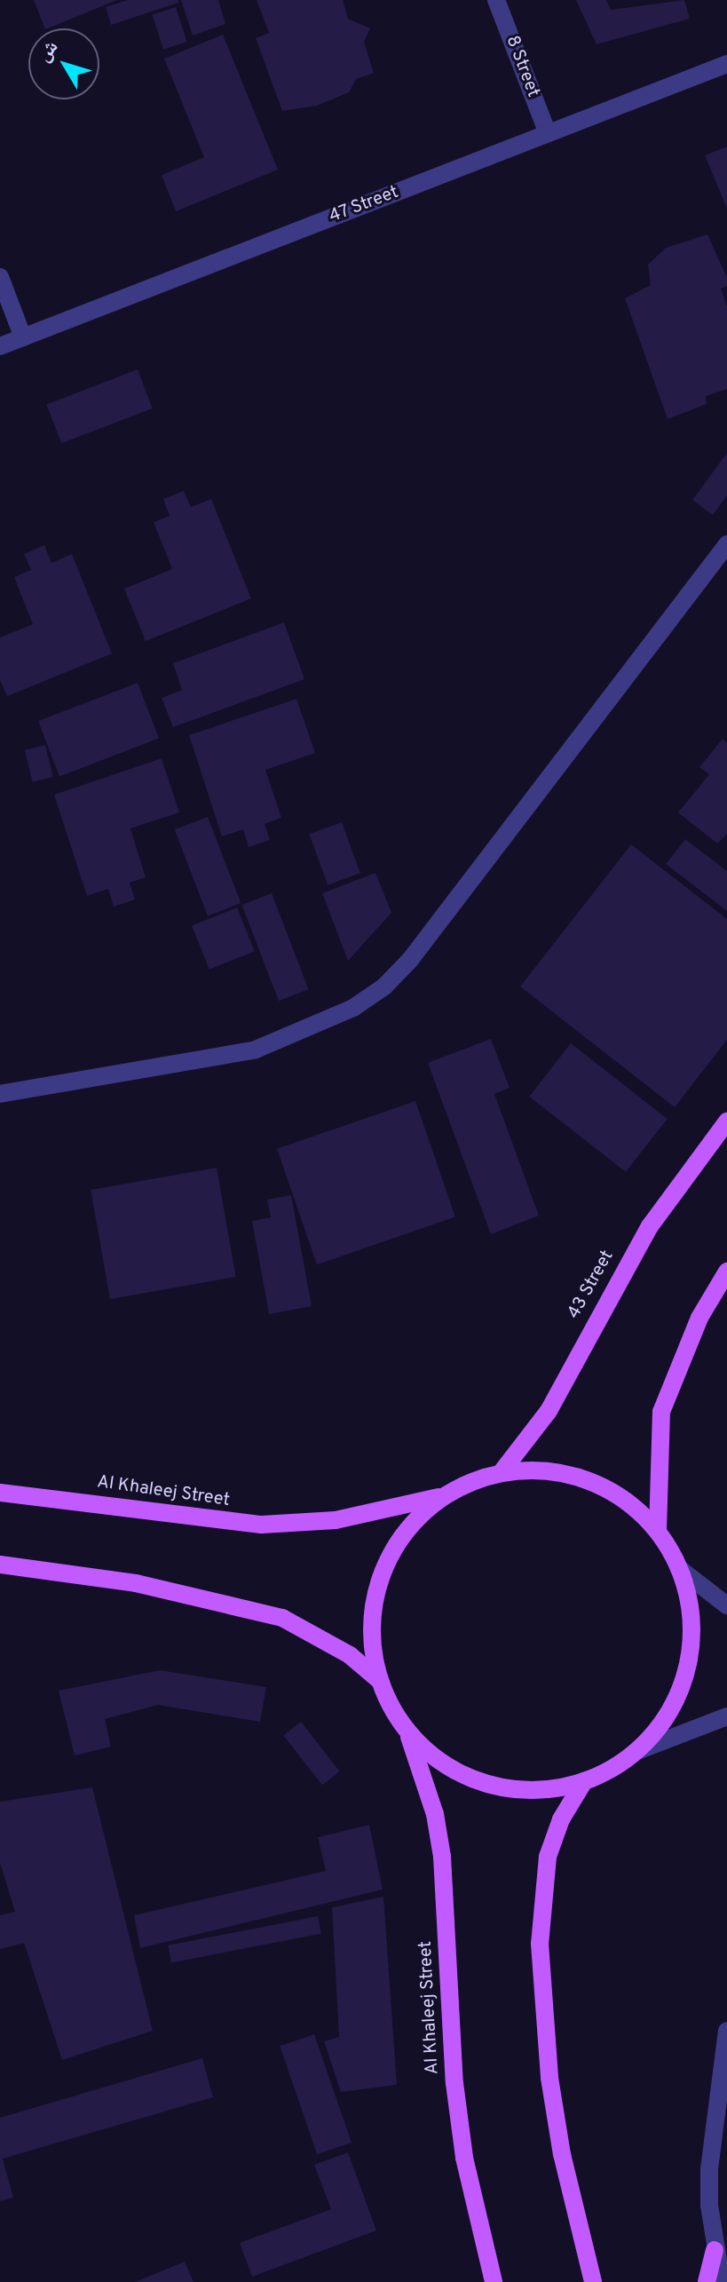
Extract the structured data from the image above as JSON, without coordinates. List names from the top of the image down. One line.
{"streets":{"main road":["43 Street","Al Khaleej Street"],"street":["8 Street","47 Street"]},"crossings":[["8 Street","47 Street"]],"north":"top left"}
